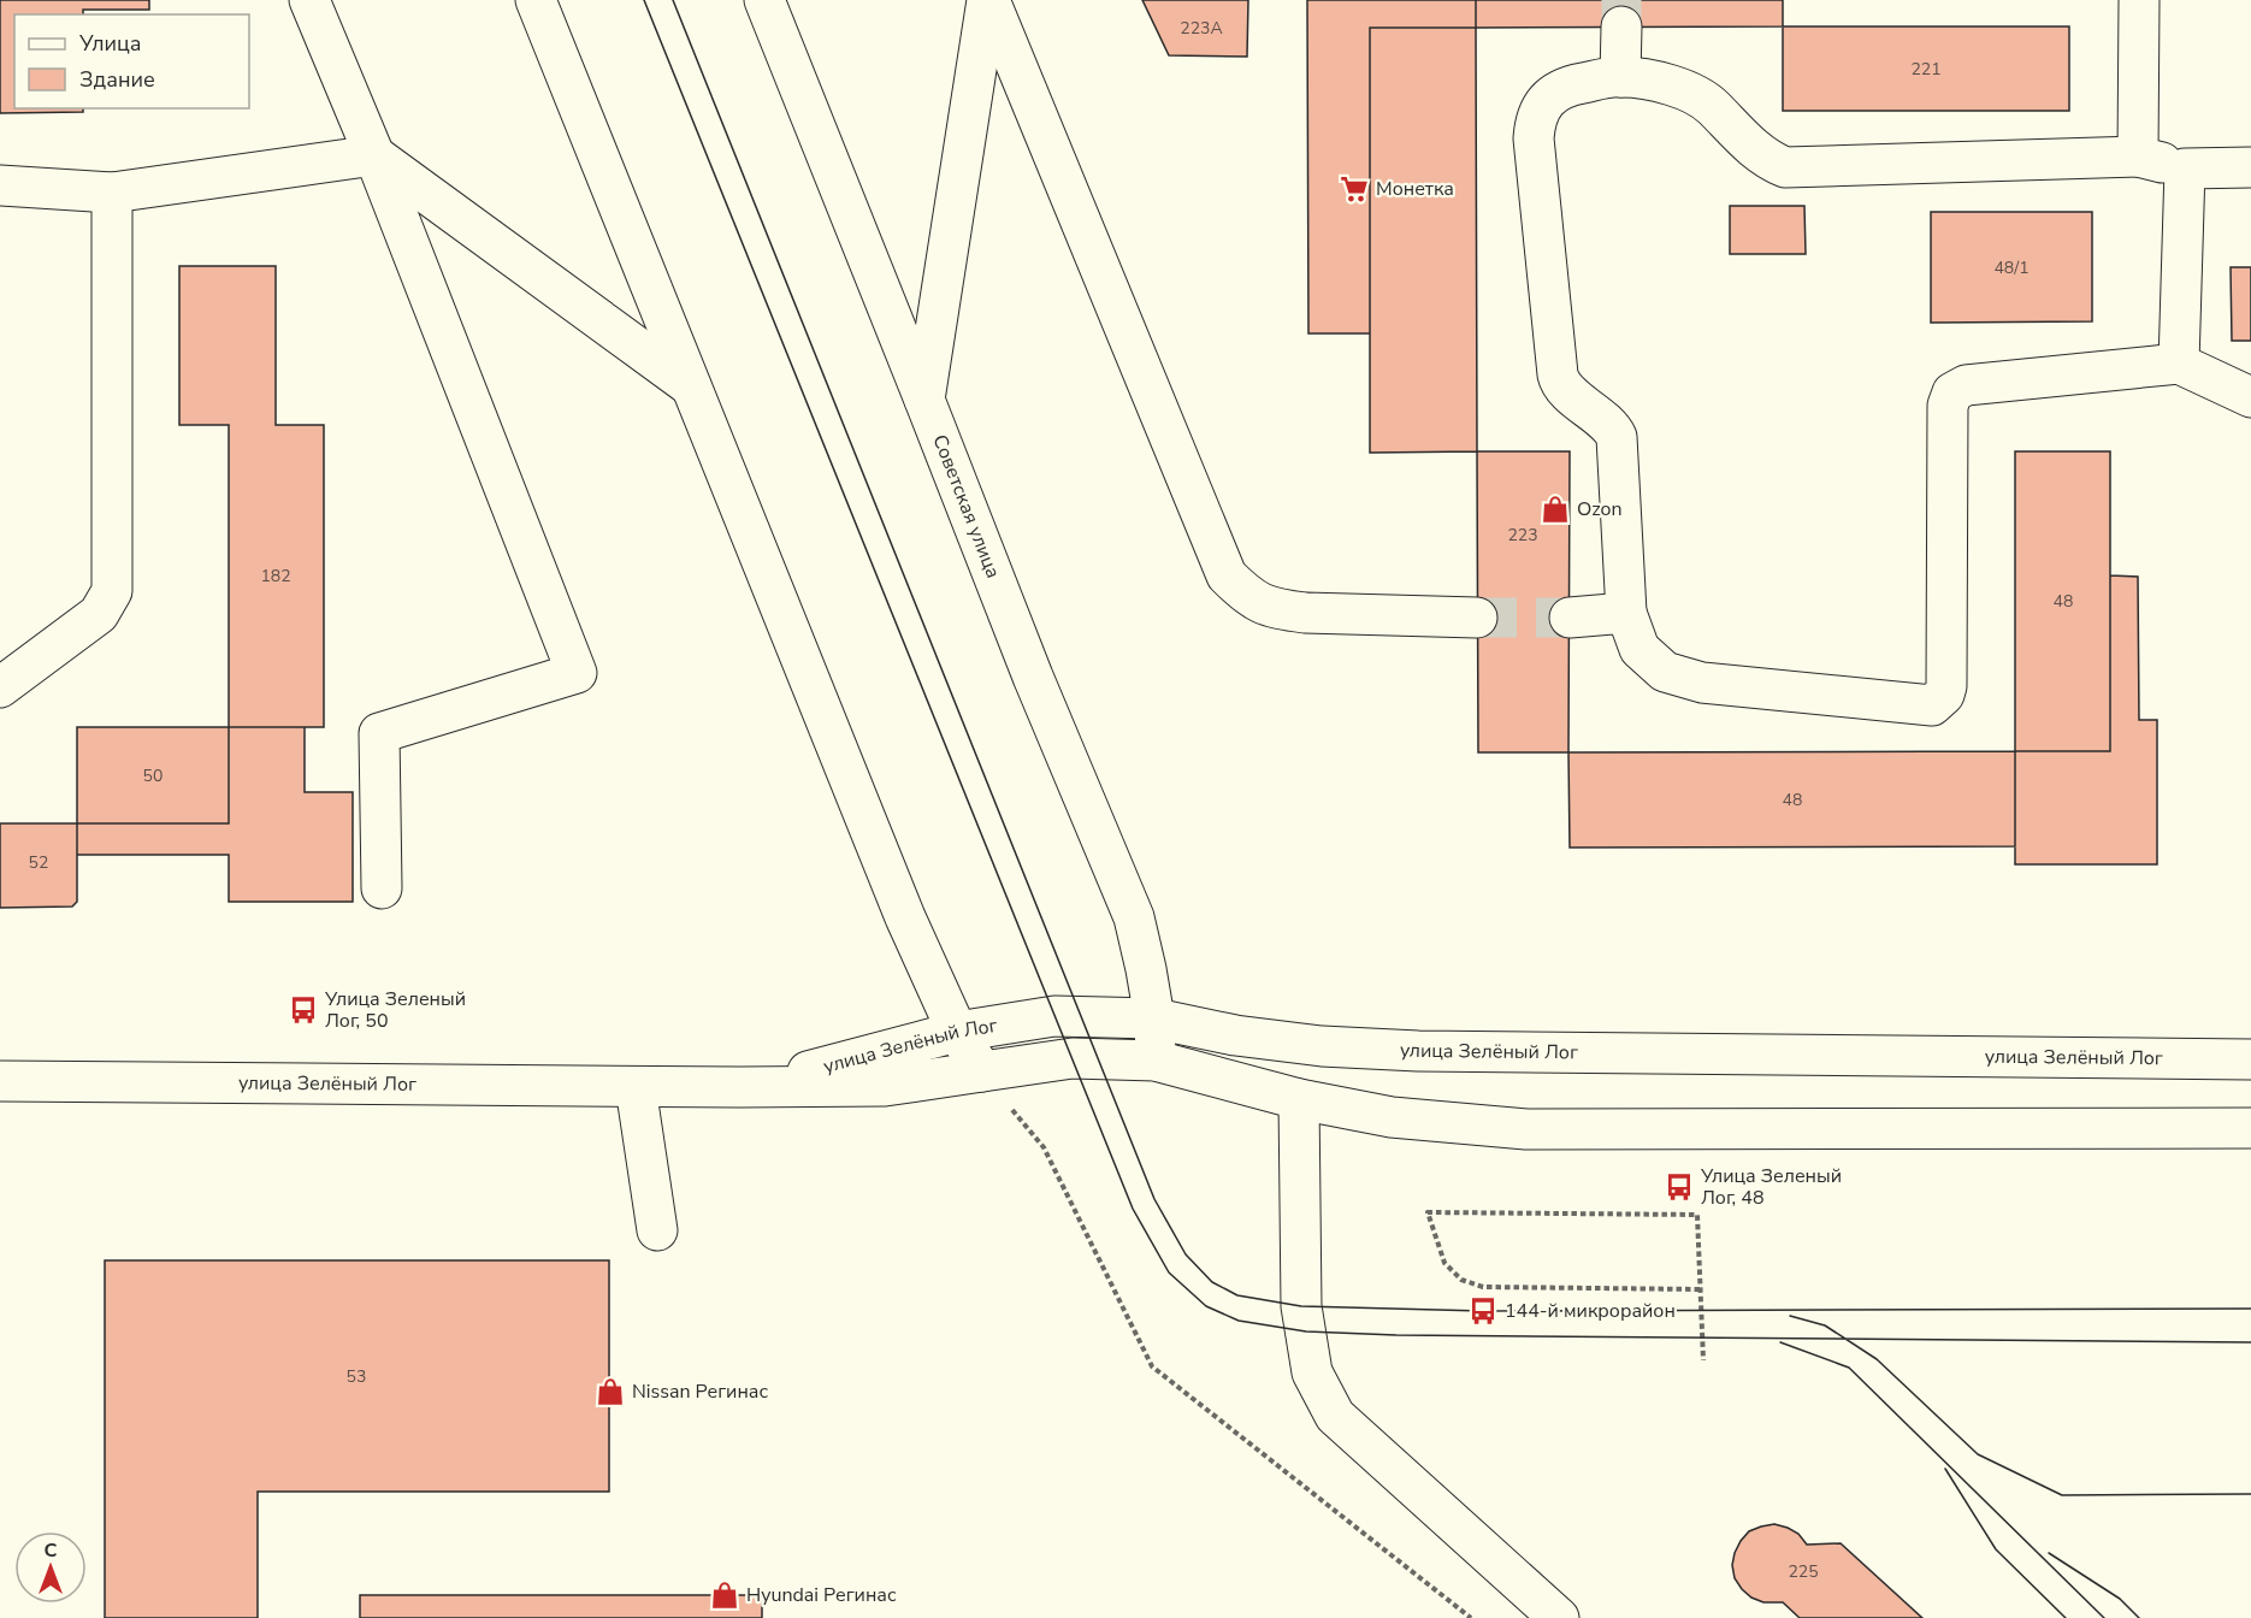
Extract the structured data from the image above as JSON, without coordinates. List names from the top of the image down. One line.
{"streets":{"main road":["Советская улица","улица Зелёный Лог"]},"crossings":[["Советская улица","улица Зелёный Лог"]],"places":{"supermarket":["Монетка"],"shop":["Ozon","Nissan Регинас","Hyundai Регинас"],"bus stop":["Улица Зеленый Лог, 50","Улица Зеленый Лог, 48","144-й микрорайон"]},"house_numbers":["223А","221","48/1","223","182","48","50","48","52","53","225"],"legend":["Улица","Здание"],"north":"top"}
